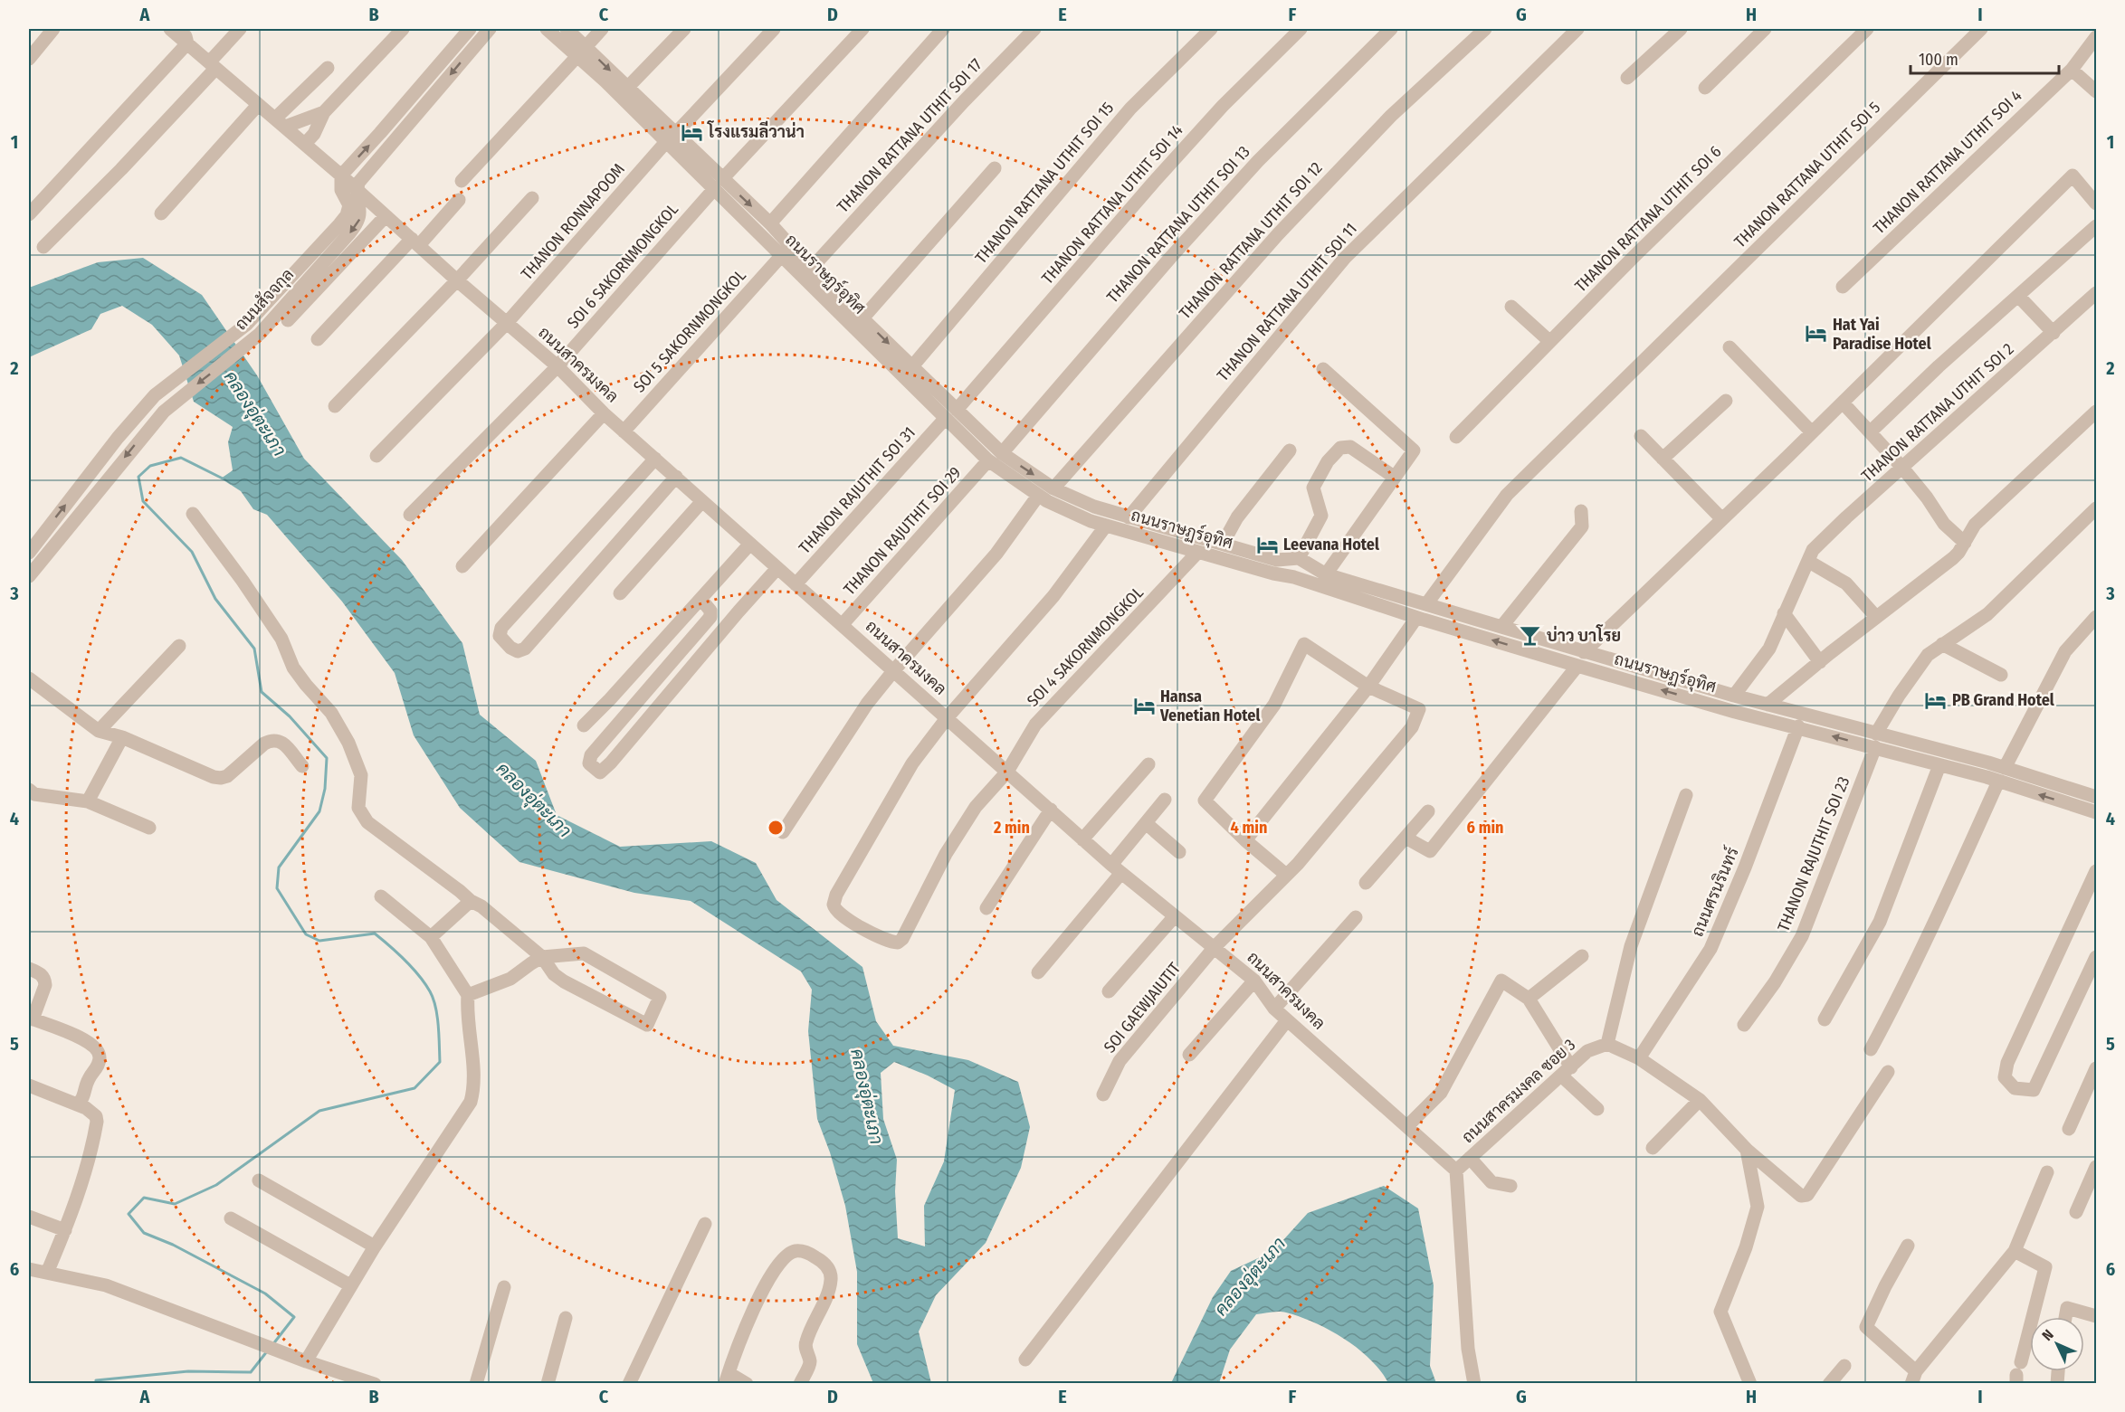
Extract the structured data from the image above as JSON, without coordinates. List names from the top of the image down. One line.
{"streets":{"street":["THANON RATTANA UTHIT SOI 17","THANON RATTANA UTHIT SOI 4","THANON RATTANA UTHIT SOI 5","THANON RATTANA UTHIT SOI 15","THANON RATTANA UTHIT SOI 14","THANON RATTANA UTHIT SOI 6","THANON RONNAPOOM","THANON RATTANA UTHIT SOI 13","THANON RATTANA UTHIT SOI 12","SOI 6 SAKORNMONGKOL","ถนนราษฏร์อุทิศ","ถนนสัจจกุล","THANON RATTANA UTHIT SOI 11","SOI 5 SAKORNMONGKOL","ถนนสาครมงคล","THANON RATTANA UTHIT SOI 2","THANON RAJUTHIT SOI 31","THANON RAJUTHIT SOI 29","SOI 4 SAKORNMONGKOL","THANON RAJUTHIT SOI 23","ถนนศรนรินทร์","SOI GAEWJAIUTIT","ถนนสาครมงคล ซอย 3"]},"crossings":[["THANON RATTANA UTHIT SOI 17","ถนนราษฏร์อุทิศ"],["THANON RATTANA UTHIT SOI 5","ถนนราษฏร์อุทิศ"],["THANON RATTANA UTHIT SOI 15","ถนนราษฏร์อุทิศ"],["THANON RATTANA UTHIT SOI 14","ถนนราษฏร์อุทิศ"],["THANON RONNAPOOM","ถนนราษฏร์อุทิศ"],["THANON RONNAPOOM","ถนนสาครมงคล"],["THANON RATTANA UTHIT SOI 13","ถนนราษฏร์อุทิศ"],["THANON RATTANA UTHIT SOI 12","ถนนราษฏร์อุทิศ"],["SOI 6 SAKORNMONGKOL","ถนนราษฏร์อุทิศ"],["SOI 6 SAKORNMONGKOL","ถนนสาครมงคล"],["ถนนราษฏร์อุทิศ","THANON RATTANA UTHIT SOI 11"],["ถนนราษฏร์อุทิศ","SOI 5 SAKORNMONGKOL"],["ถนนราษฏร์อุทิศ","THANON RATTANA UTHIT SOI 2"],["ถนนราษฏร์อุทิศ","THANON RAJUTHIT SOI 31"],["ถนนราษฏร์อุทิศ","THANON RAJUTHIT SOI 29"],["ถนนราษฏร์อุทิศ","SOI 4 SAKORNMONGKOL"],["ถนนราษฏร์อุทิศ","THANON RAJUTHIT SOI 23"],["ถนนราษฏร์อุทิศ","ถนนศรนรินทร์"],["ถนนสัจจกุล","ถนนสาครมงคล"],["SOI 5 SAKORNMONGKOL","ถนนสาครมงคล"],["ถนนสาครมงคล","THANON RAJUTHIT SOI 31"],["ถนนสาครมงคล","THANON RAJUTHIT SOI 29"],["ถนนสาครมงคล","SOI 4 SAKORNMONGKOL"],["ถนนสาครมงคล","SOI GAEWJAIUTIT"],["ถนนสาครมงคล","ถนนสาครมงคล ซอย 3"]],"water":["คลองอุ่ตะเภา"],"places":{"hotel":["โรงแรมลีวาน่า","Hat Yai Paradise Hotel","Leevana Hotel","PB Grand Hotel","Hansa Venetian Hotel"],"bar":["บ่าว บาโรย"]},"scale_bar":"100 m","north":"top left","grid":{"columns":["A","B","C","D","E","F","G","H","I"],"rows":["1","2","3","4","5","6"]},"rings":["2 min","4 min","6 min"]}
